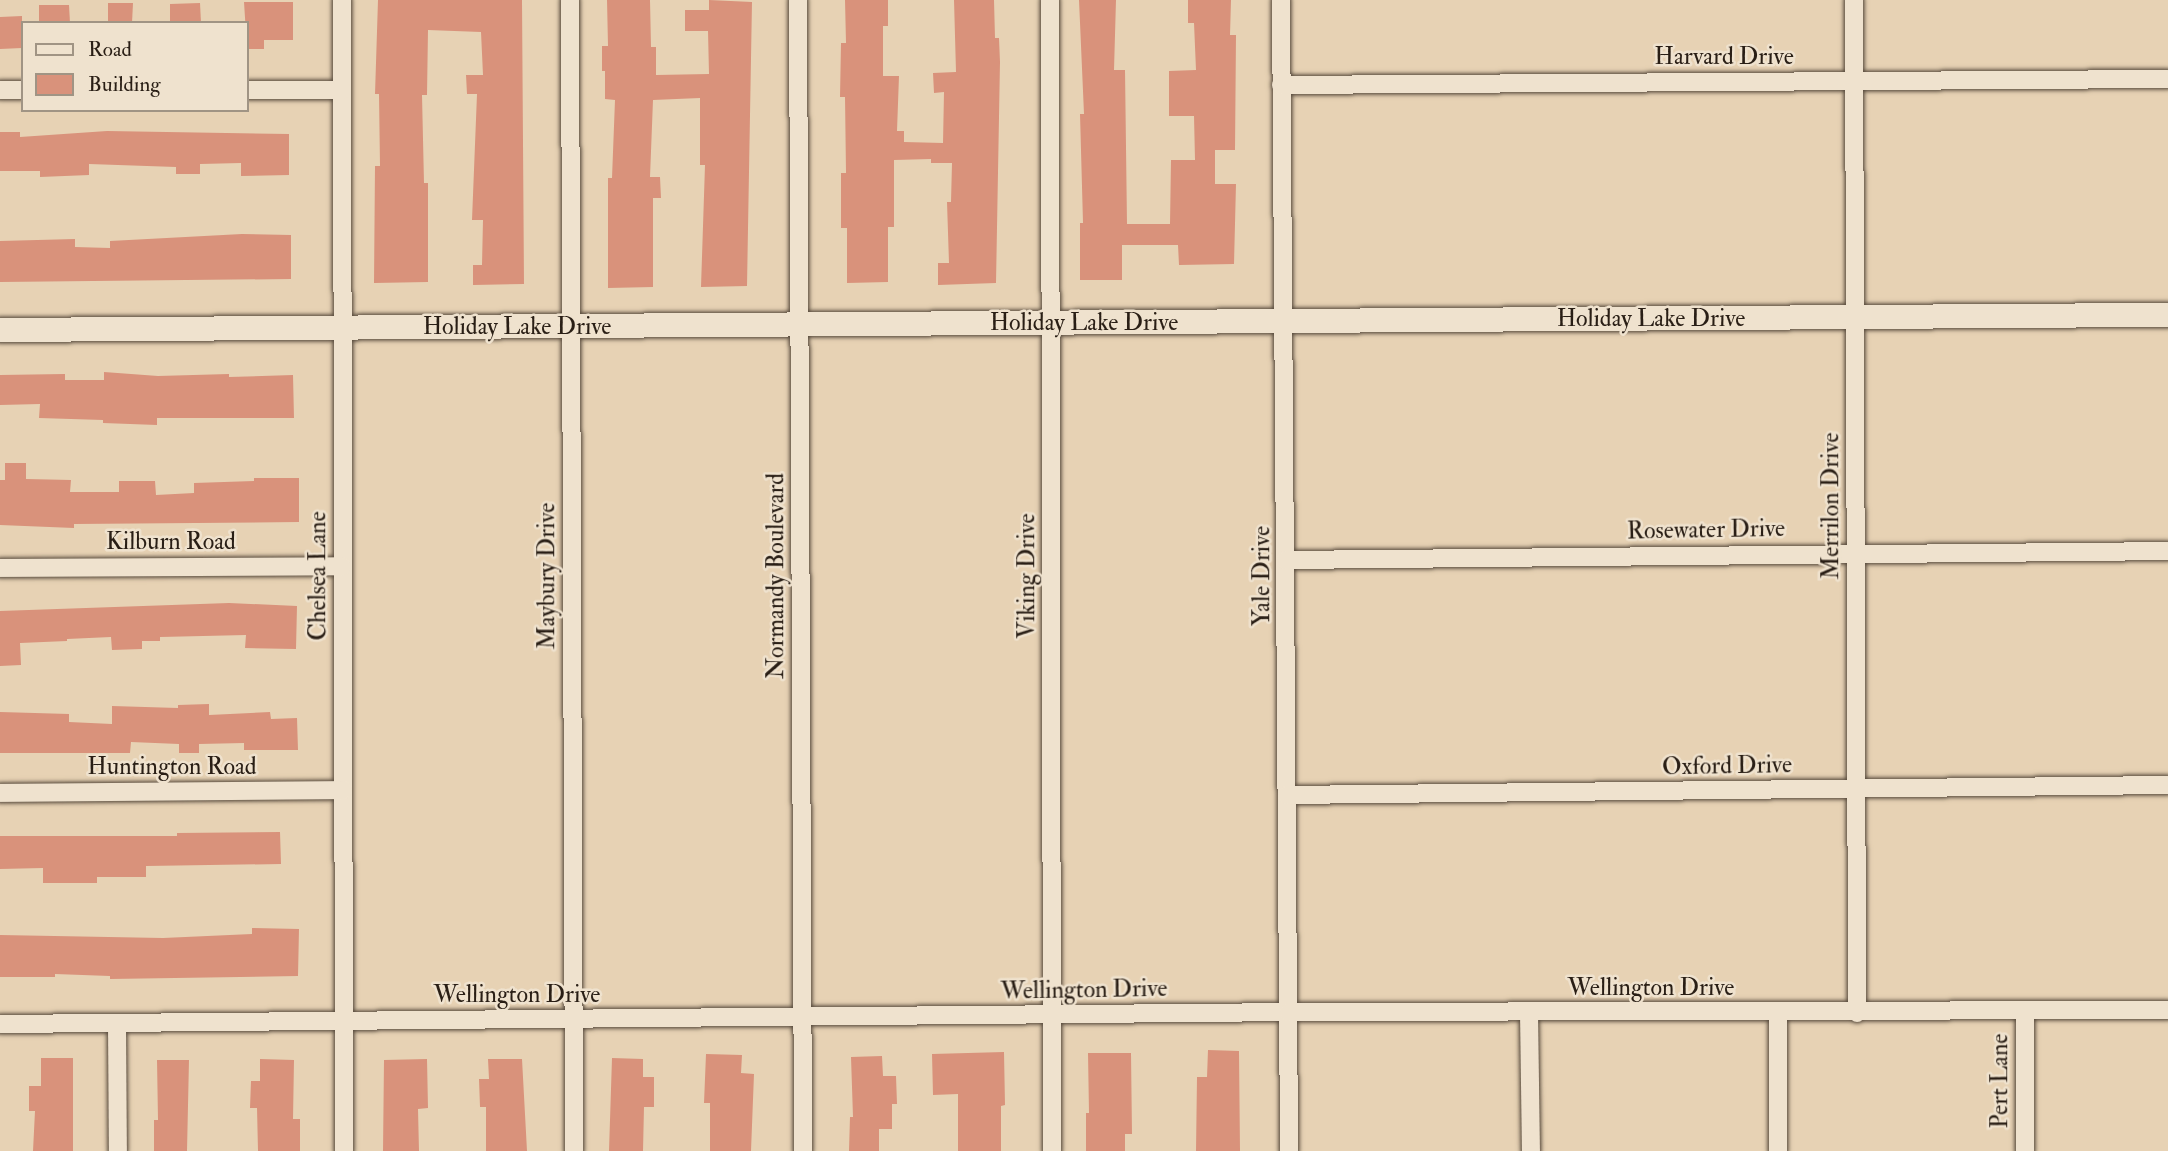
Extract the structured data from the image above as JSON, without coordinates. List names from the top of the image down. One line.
{"streets":{"street":["Harvard Drive","Holiday Lake Drive","Merrilon Drive","Rosewater Drive","Kilburn Road","Chelsea Lane","Maybury Drive","Normandy Boulevard","Viking Drive","Yale Drive","Oxford Drive","Huntington Road","Wellington Drive","Pert Lane"]},"crossings":[["Harvard Drive","Merrilon Drive"],["Harvard Drive","Yale Drive"],["Holiday Lake Drive","Merrilon Drive"],["Holiday Lake Drive","Chelsea Lane"],["Holiday Lake Drive","Maybury Drive"],["Holiday Lake Drive","Normandy Boulevard"],["Holiday Lake Drive","Viking Drive"],["Holiday Lake Drive","Yale Drive"],["Merrilon Drive","Rosewater Drive"],["Merrilon Drive","Oxford Drive"],["Merrilon Drive","Wellington Drive"],["Rosewater Drive","Yale Drive"],["Kilburn Road","Chelsea Lane"],["Chelsea Lane","Huntington Road"],["Chelsea Lane","Wellington Drive"],["Maybury Drive","Wellington Drive"],["Normandy Boulevard","Wellington Drive"],["Viking Drive","Wellington Drive"],["Yale Drive","Oxford Drive"],["Yale Drive","Wellington Drive"],["Wellington Drive","Pert Lane"]],"legend":["Road","Building"]}
